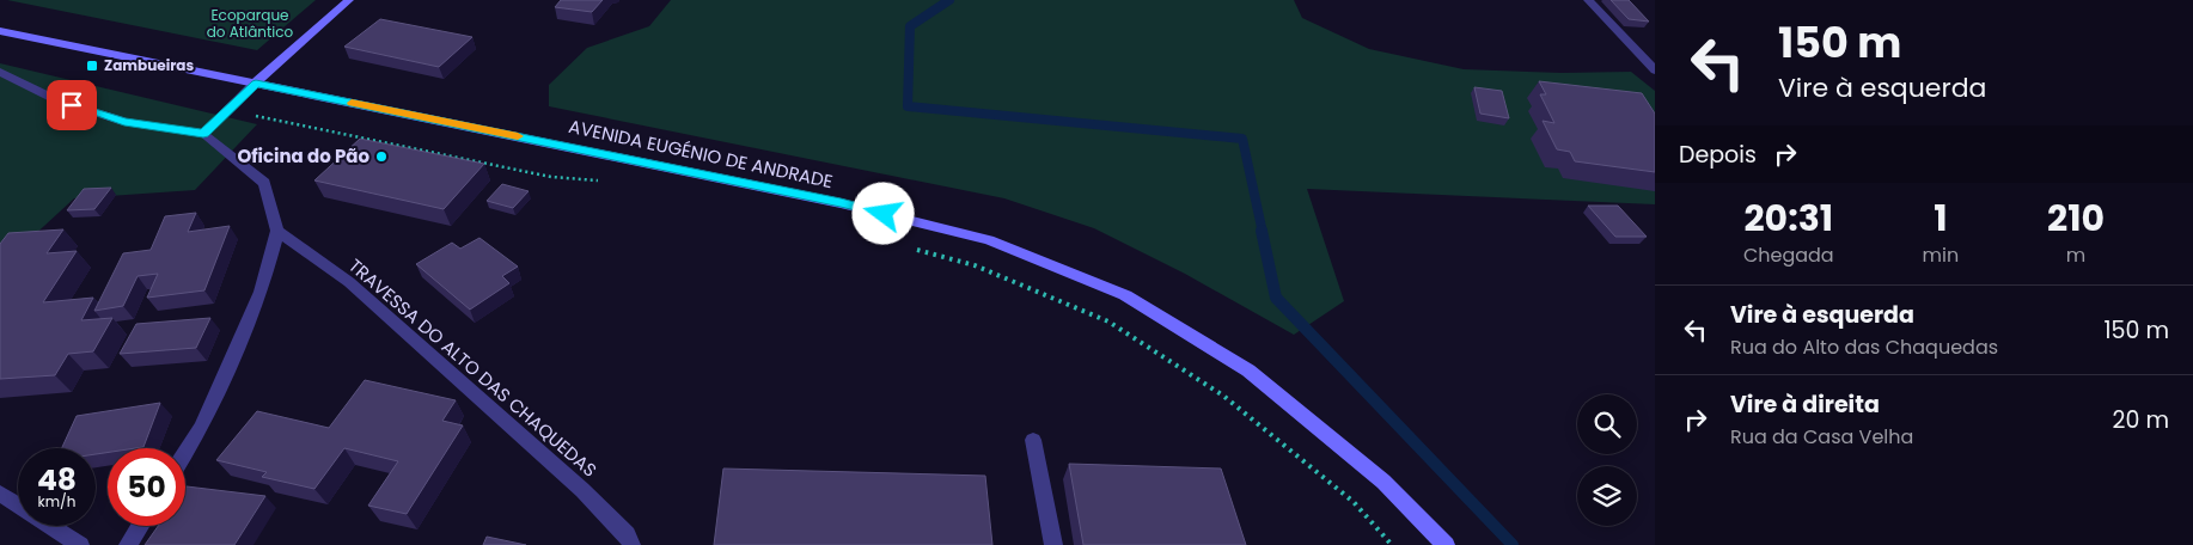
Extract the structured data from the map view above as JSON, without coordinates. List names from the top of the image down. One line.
{"streets":{"main road":["AVENIDA EUGÉNIO DE ANDRADE"],"street":["TRAVESSA DO ALTO DAS CHAQUEDAS"]},"parks":["Ecoparque do Atlântico"],"places":{"transit":["Zambueiras"],"other":["Oficina do Pão"]},"page":{"turn":["150 m","Vire à esquerda"],"then":"Depois","eta":["20:31","Chegada","1","min","210","m"],"list":[{"name":"Vire à esquerda","note":"Rua do Alto das Chaquedas","value":"150 m"},{"name":"Vire à direita","note":"Rua da Casa Velha","value":"20 m"}],"speed":"48 km/h","limit":"50"}}
